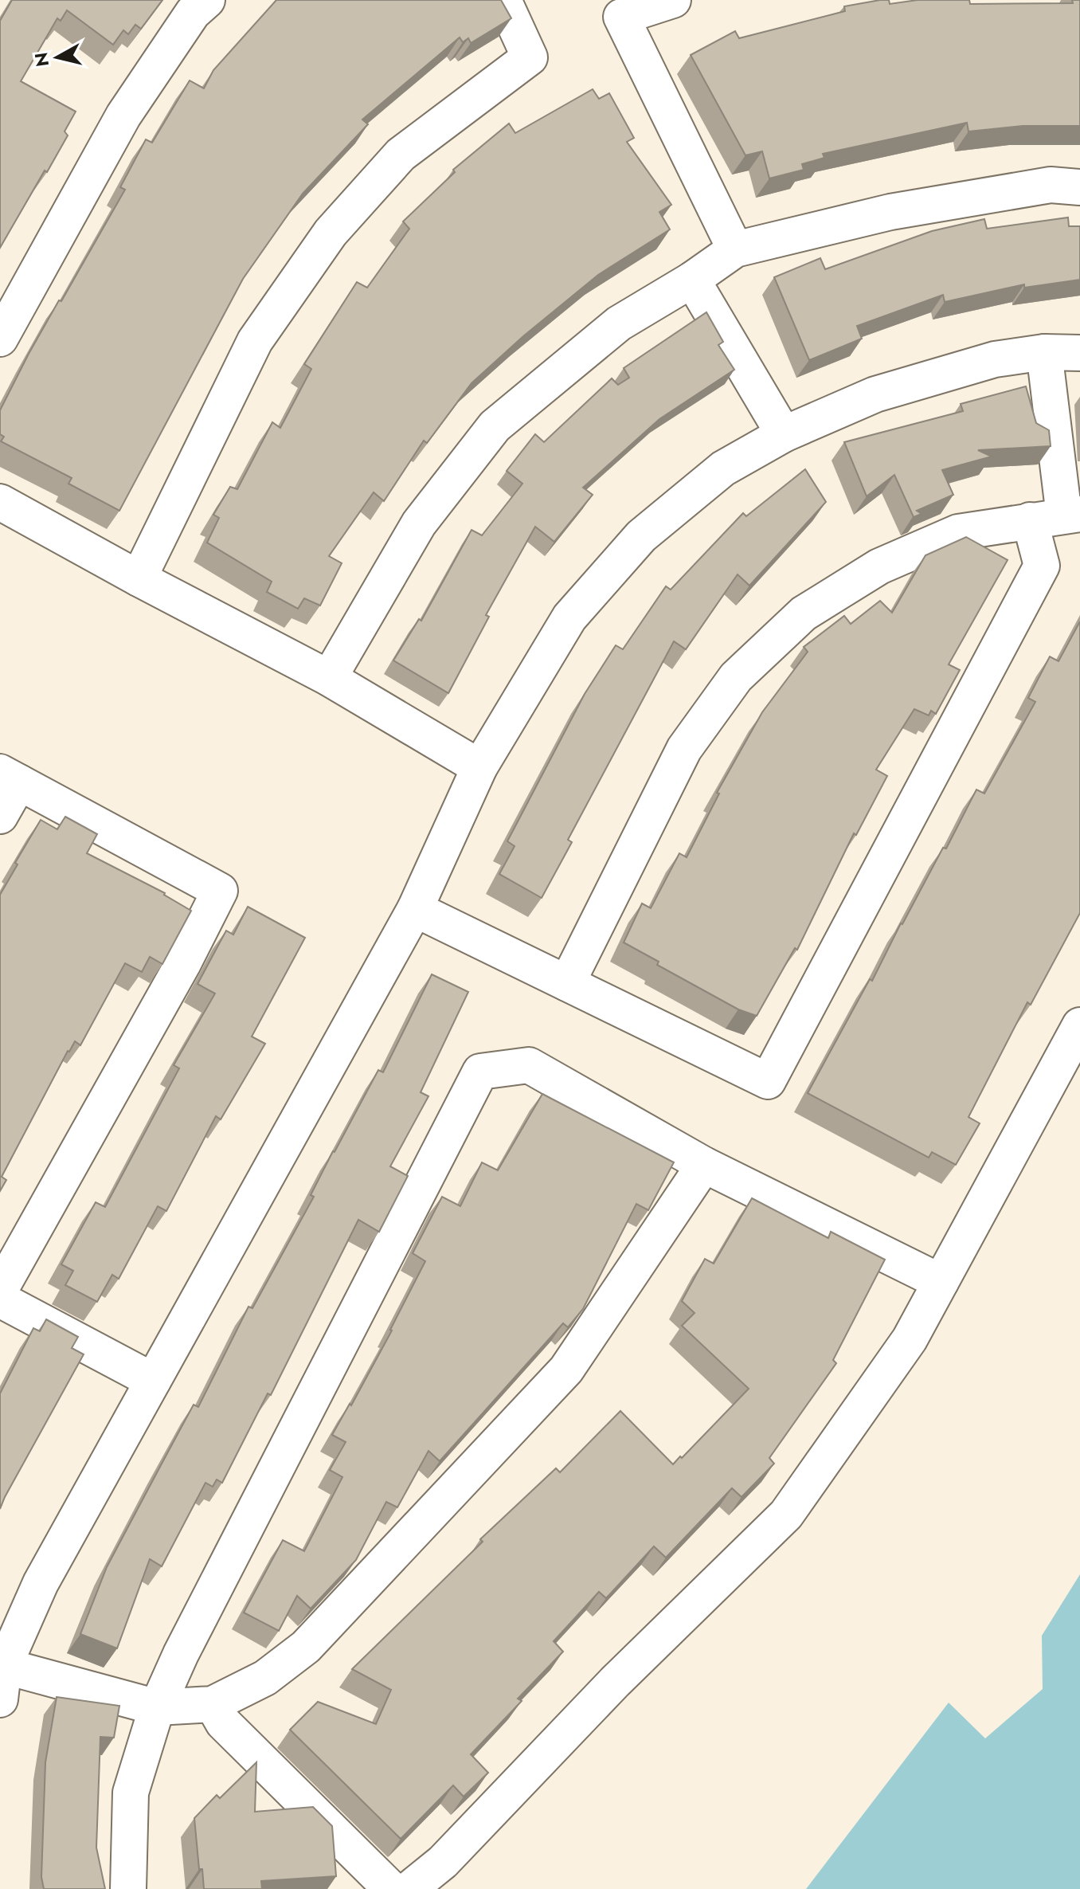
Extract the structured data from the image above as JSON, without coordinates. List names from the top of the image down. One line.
{"north":"left"}
